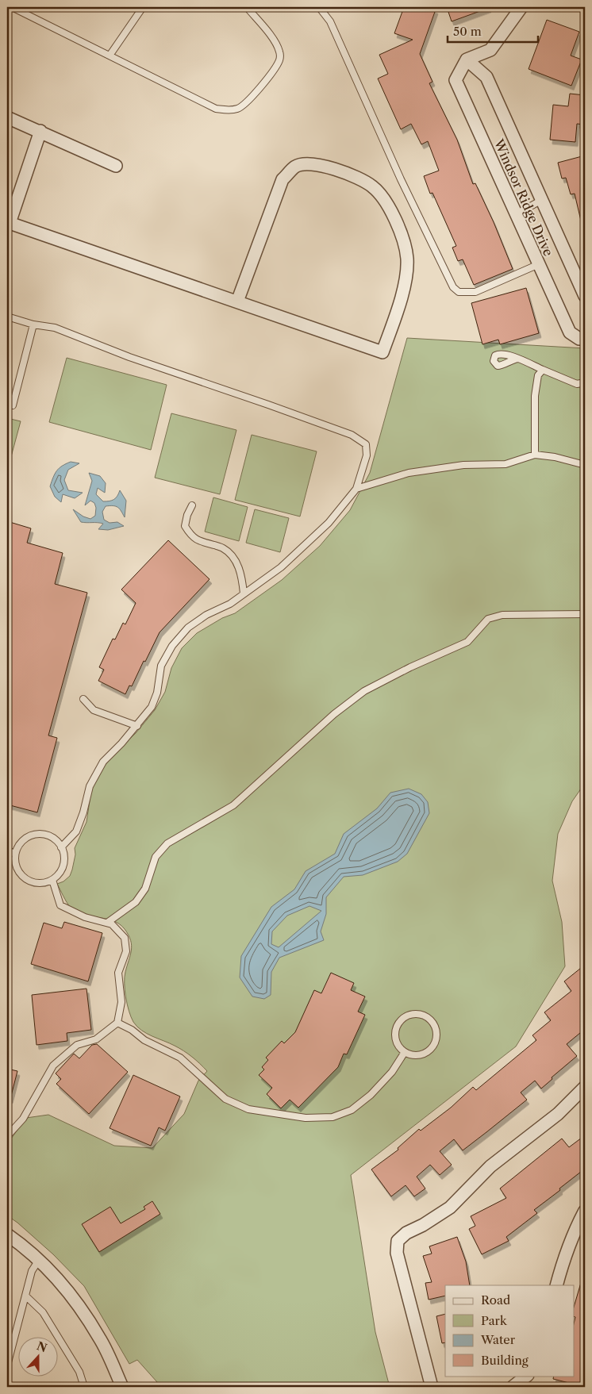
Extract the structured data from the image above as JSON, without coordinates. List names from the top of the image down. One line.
{"streets":{"street":["Windsor Ridge Drive"]},"legend":["Road","Park","Water","Building"],"scale_bar":"50 m","north":"top"}
